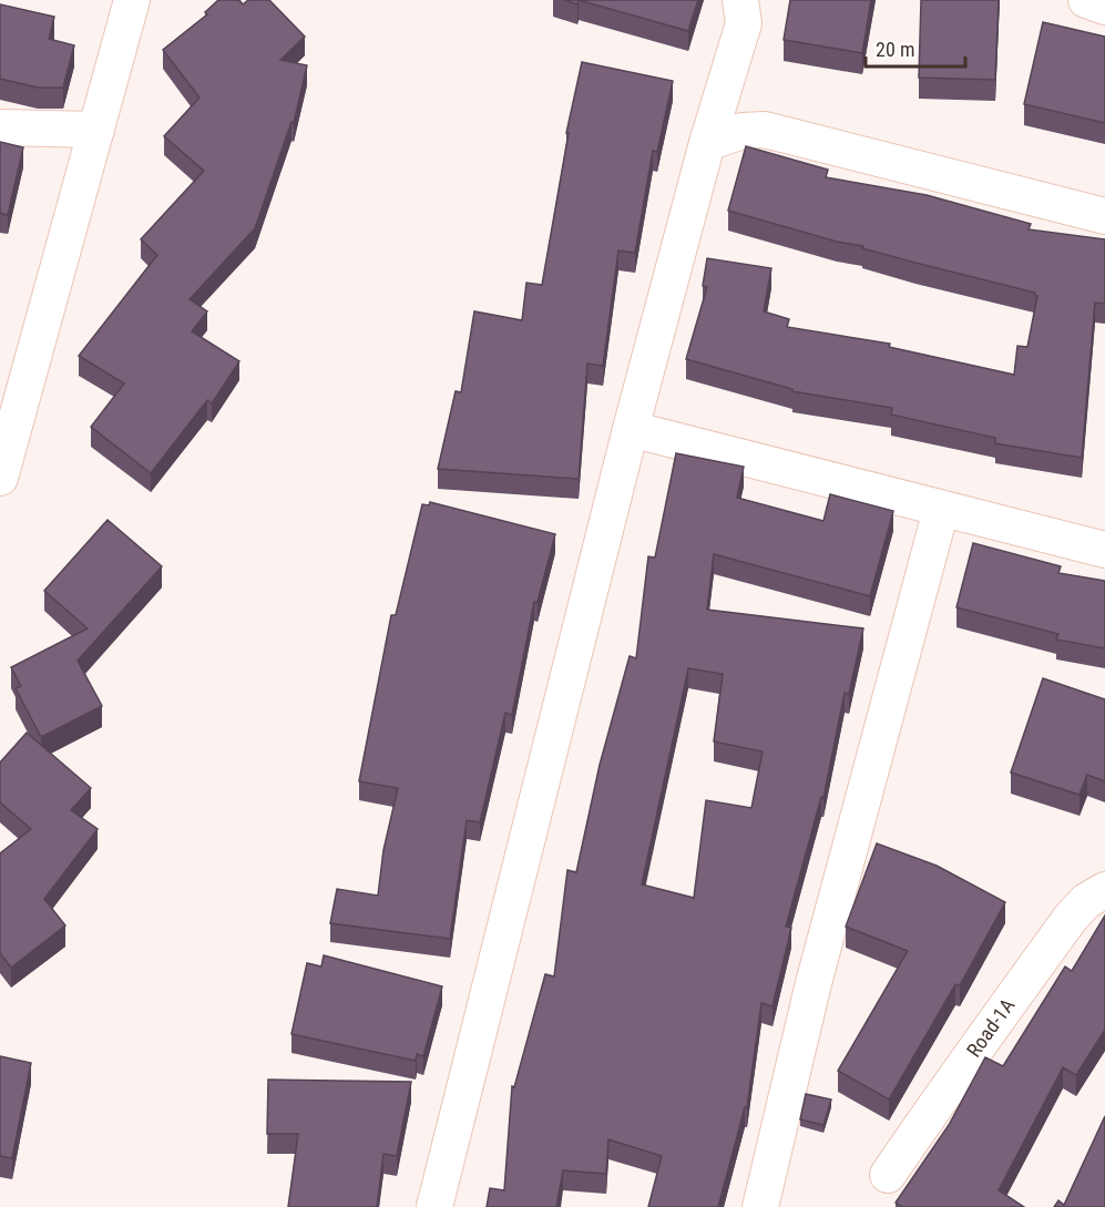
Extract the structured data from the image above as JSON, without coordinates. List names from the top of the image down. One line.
{"streets":{"street":["Road-1A"]},"scale_bar":"20 m"}
